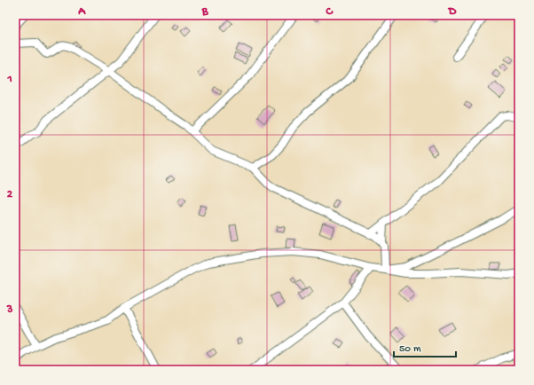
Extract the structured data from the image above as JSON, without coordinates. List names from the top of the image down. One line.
{"scale_bar":"50 m","grid":{"columns":["A","B","C","D"],"rows":["1","2","3"]}}
